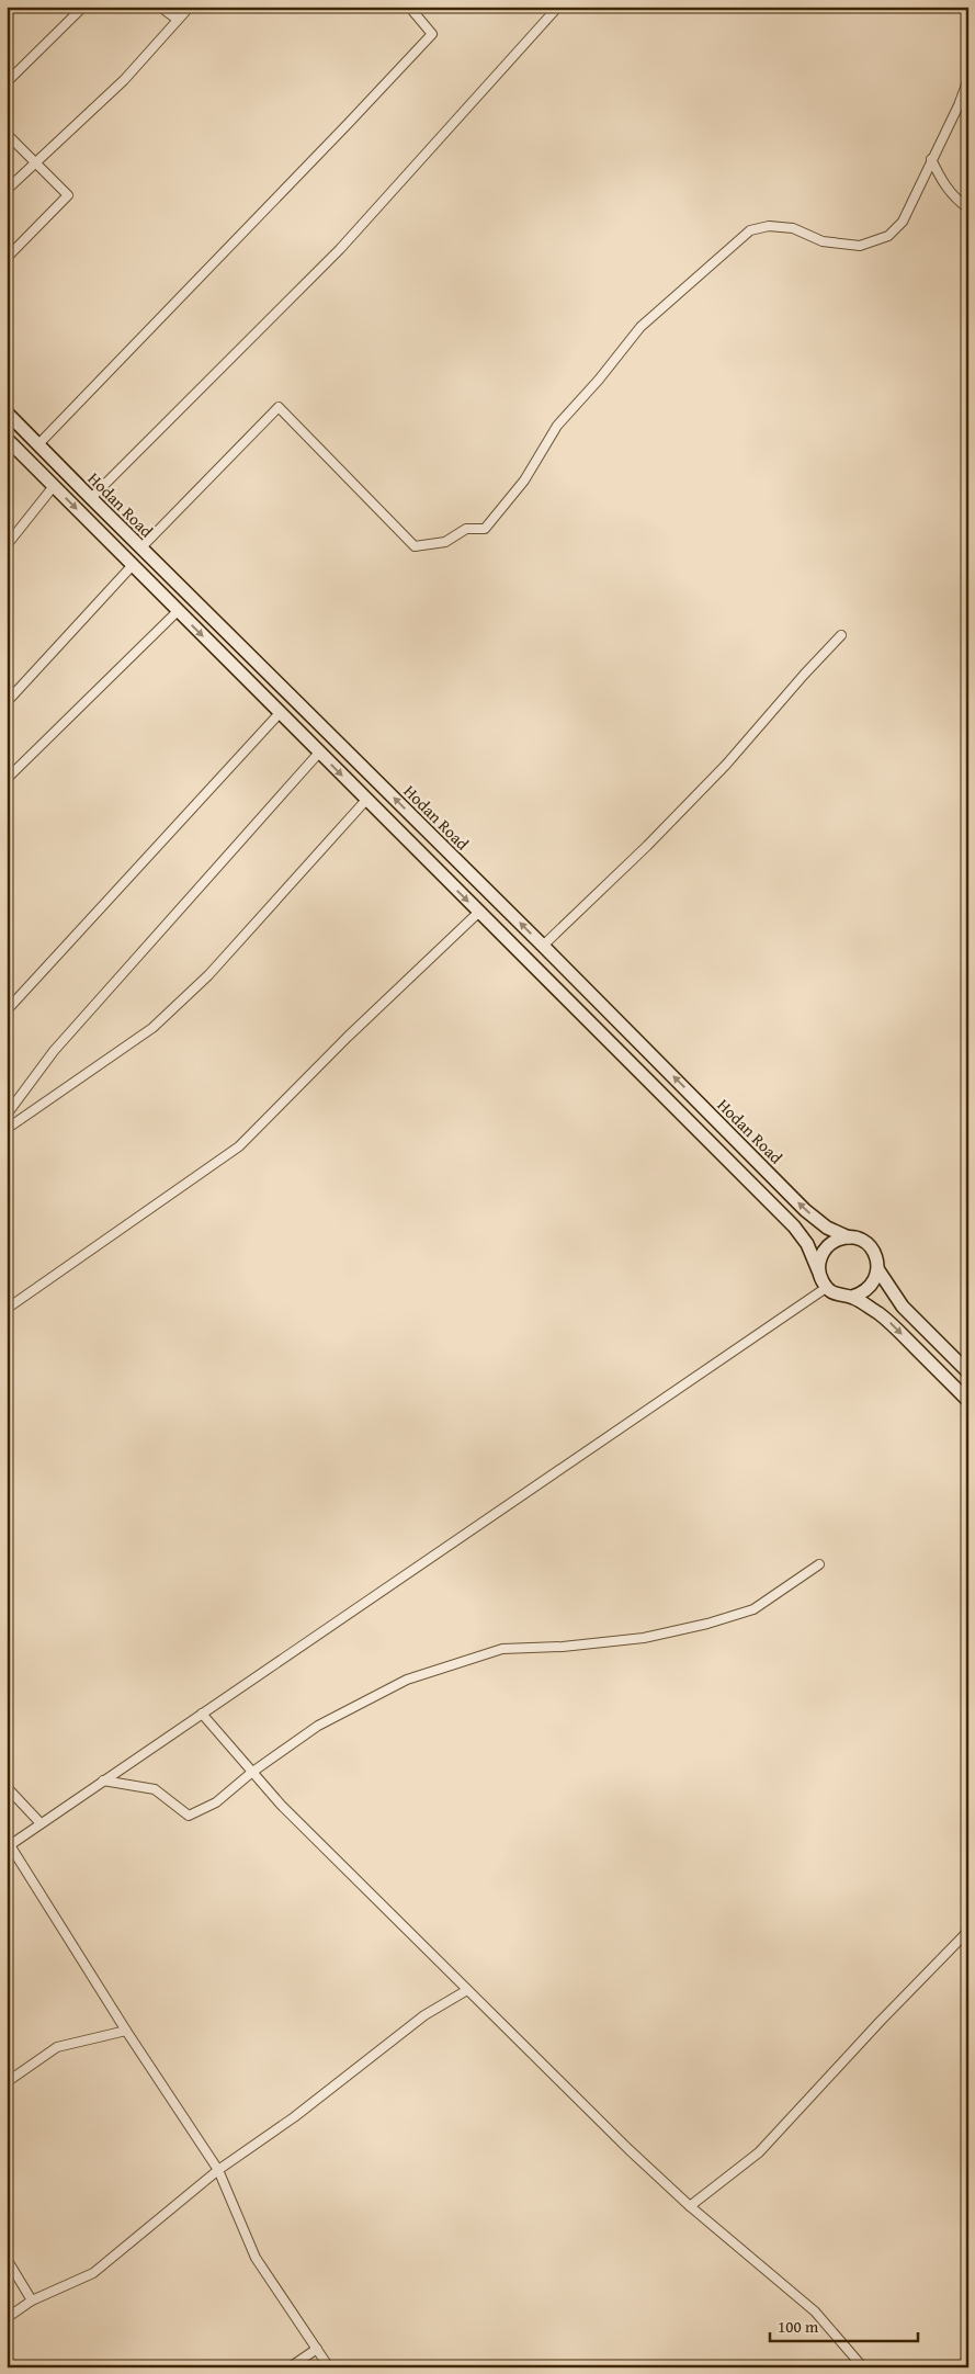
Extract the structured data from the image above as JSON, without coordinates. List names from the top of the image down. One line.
{"streets":{"main road":["Hodan Road"]},"scale_bar":"100 m"}
